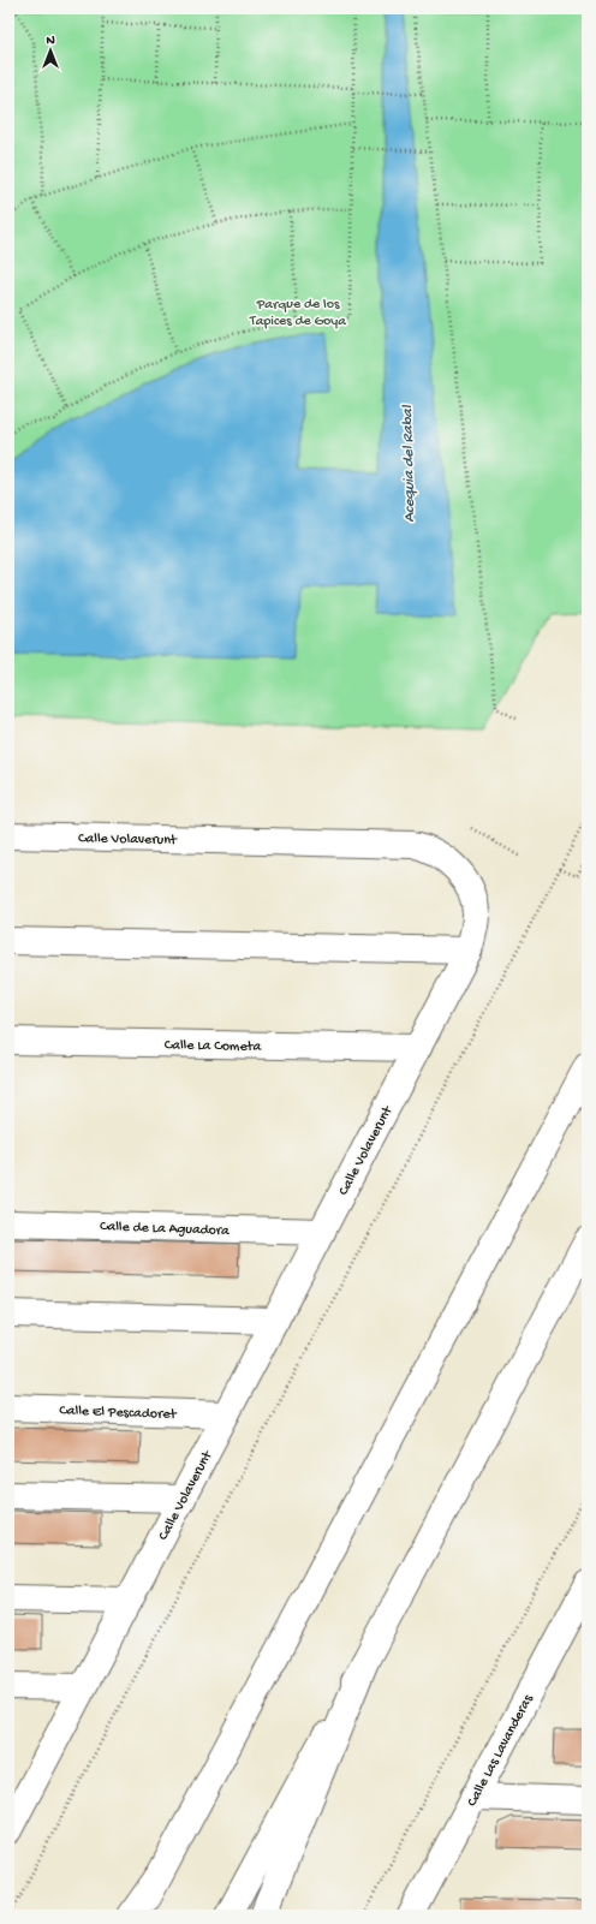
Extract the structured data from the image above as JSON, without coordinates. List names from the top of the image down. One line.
{"streets":{"main road":["Calle Volaverunt","Calle La Cometa","Calle de La Aguadora","Calle El Pescadoret","Calle Las Lavanderas"]},"crossings":[["Calle Volaverunt","Calle La Cometa"],["Calle Volaverunt","Calle de La Aguadora"],["Calle Volaverunt","Calle El Pescadoret"]],"water":["Acequia del Rabal"],"parks":["Parque de los Tapices de Goya"],"north":"top"}
